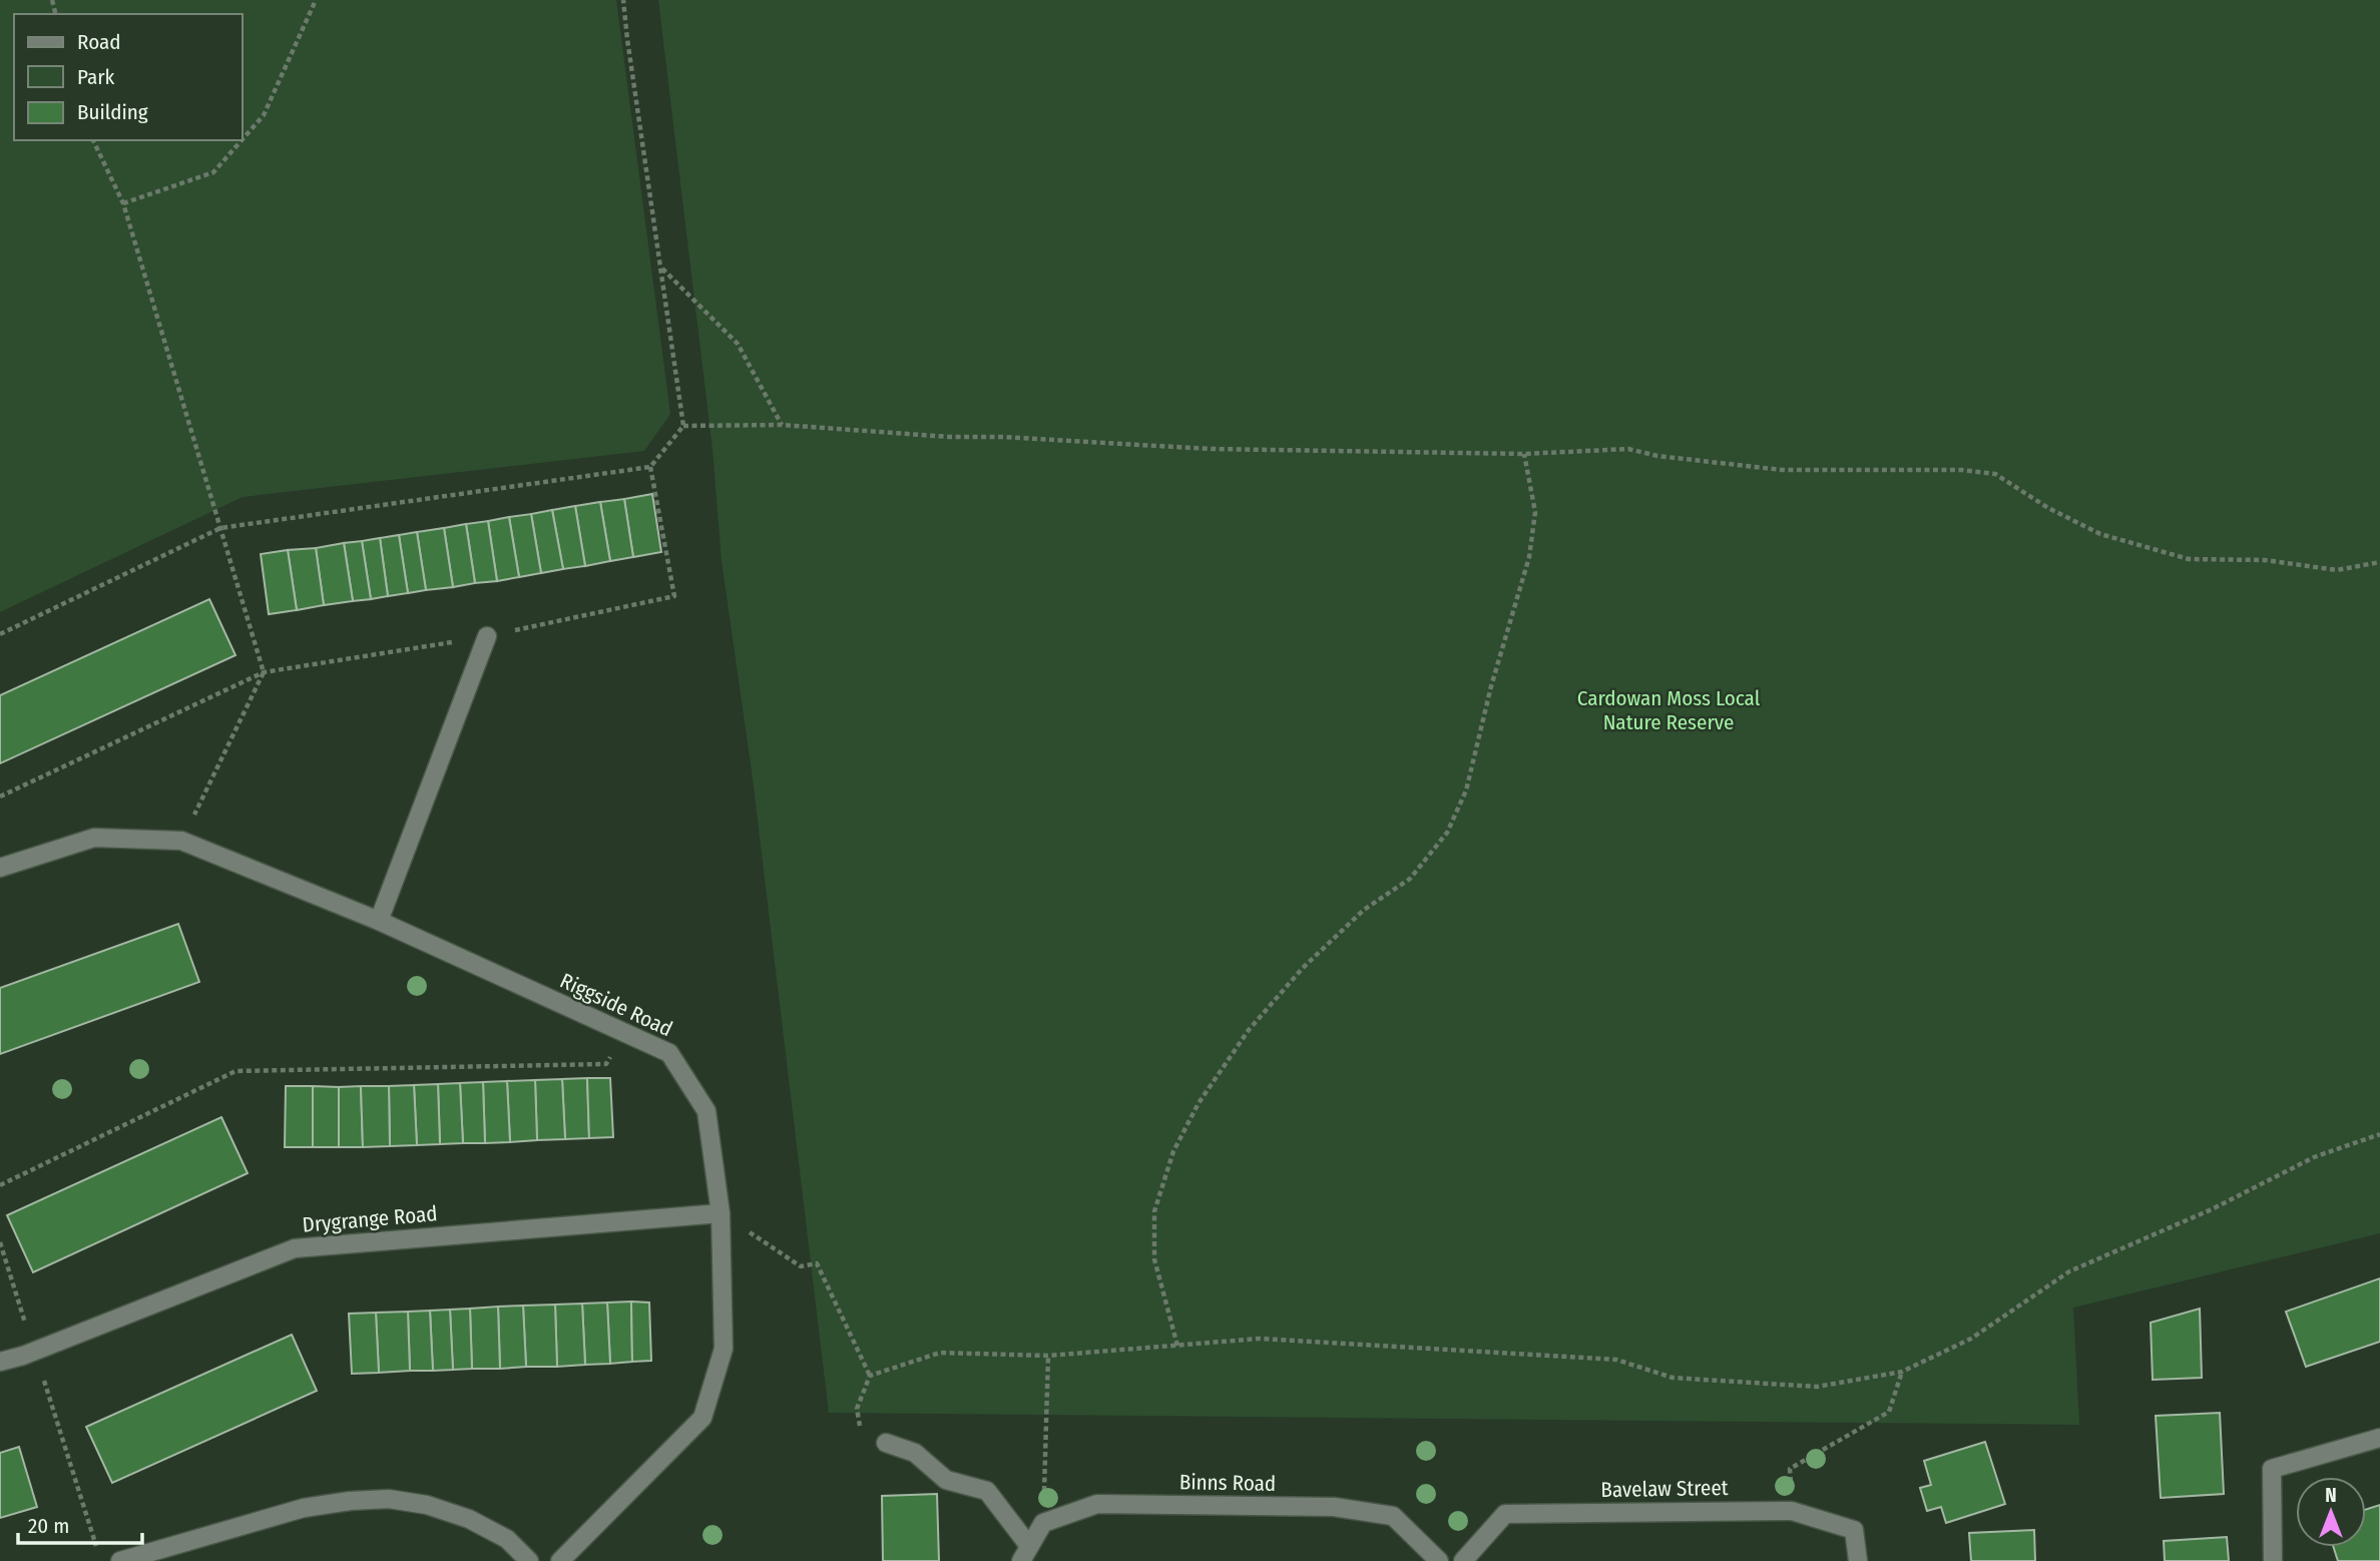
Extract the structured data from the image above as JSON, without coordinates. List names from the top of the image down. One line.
{"streets":{"street":["Riggside Road","Drygrange Road","Binns Road","Bavelaw Street"]},"crossings":[["Riggside Road","Drygrange Road"]],"parks":["Cardowan Moss Local Nature Reserve"],"legend":["Road","Park","Building"],"scale_bar":"20 m","north":"top"}
